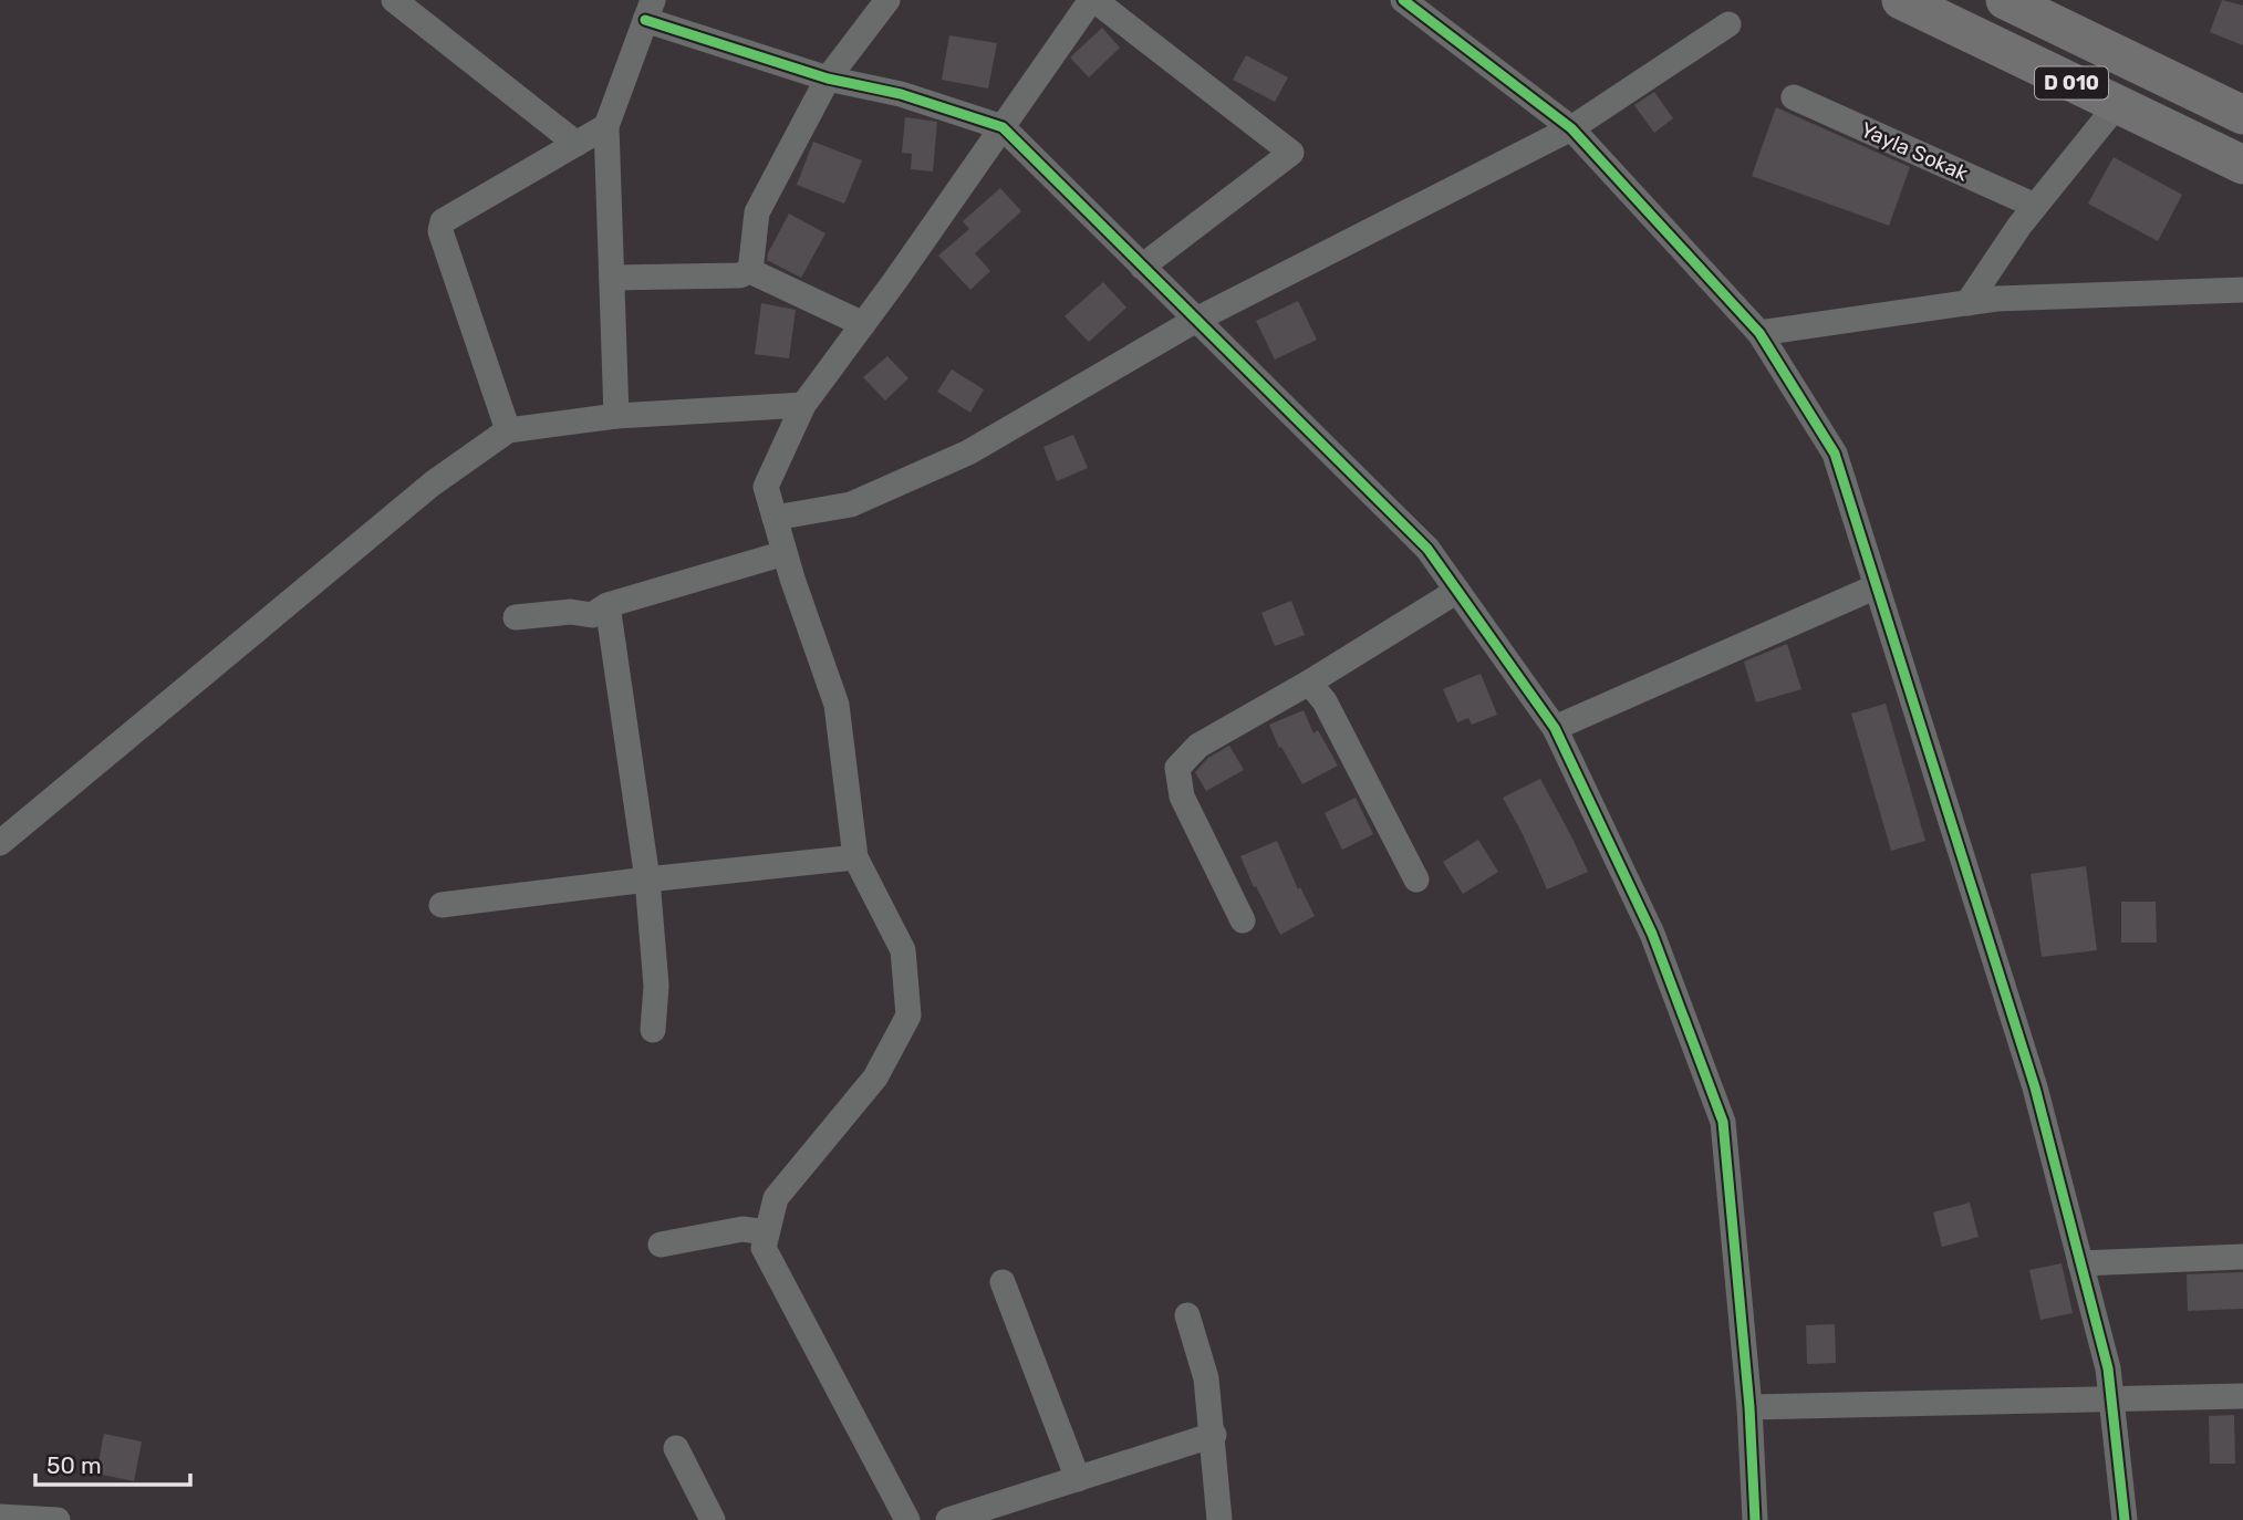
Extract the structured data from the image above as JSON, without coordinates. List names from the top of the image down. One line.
{"streets":{"highway":["D 010"],"street":["Yayla Sokak"]},"scale_bar":"50 m"}
